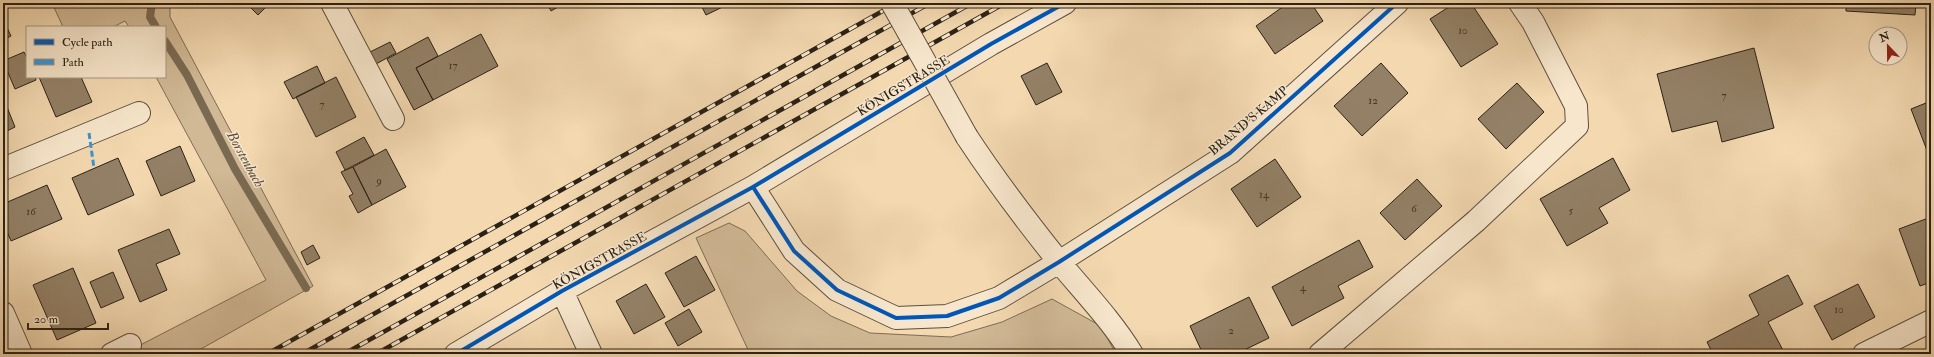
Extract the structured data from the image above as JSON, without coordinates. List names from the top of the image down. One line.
{"streets":{"street":["KÖNIGSTRASSE","BRAND'S KAMP"]},"water":["Borstenbach"],"house_numbers":["10","17","7","12","7","9","14","6","5","16","4","10","2"],"legend":["Cycle path","Path"],"scale_bar":"20 m","north":"top"}
